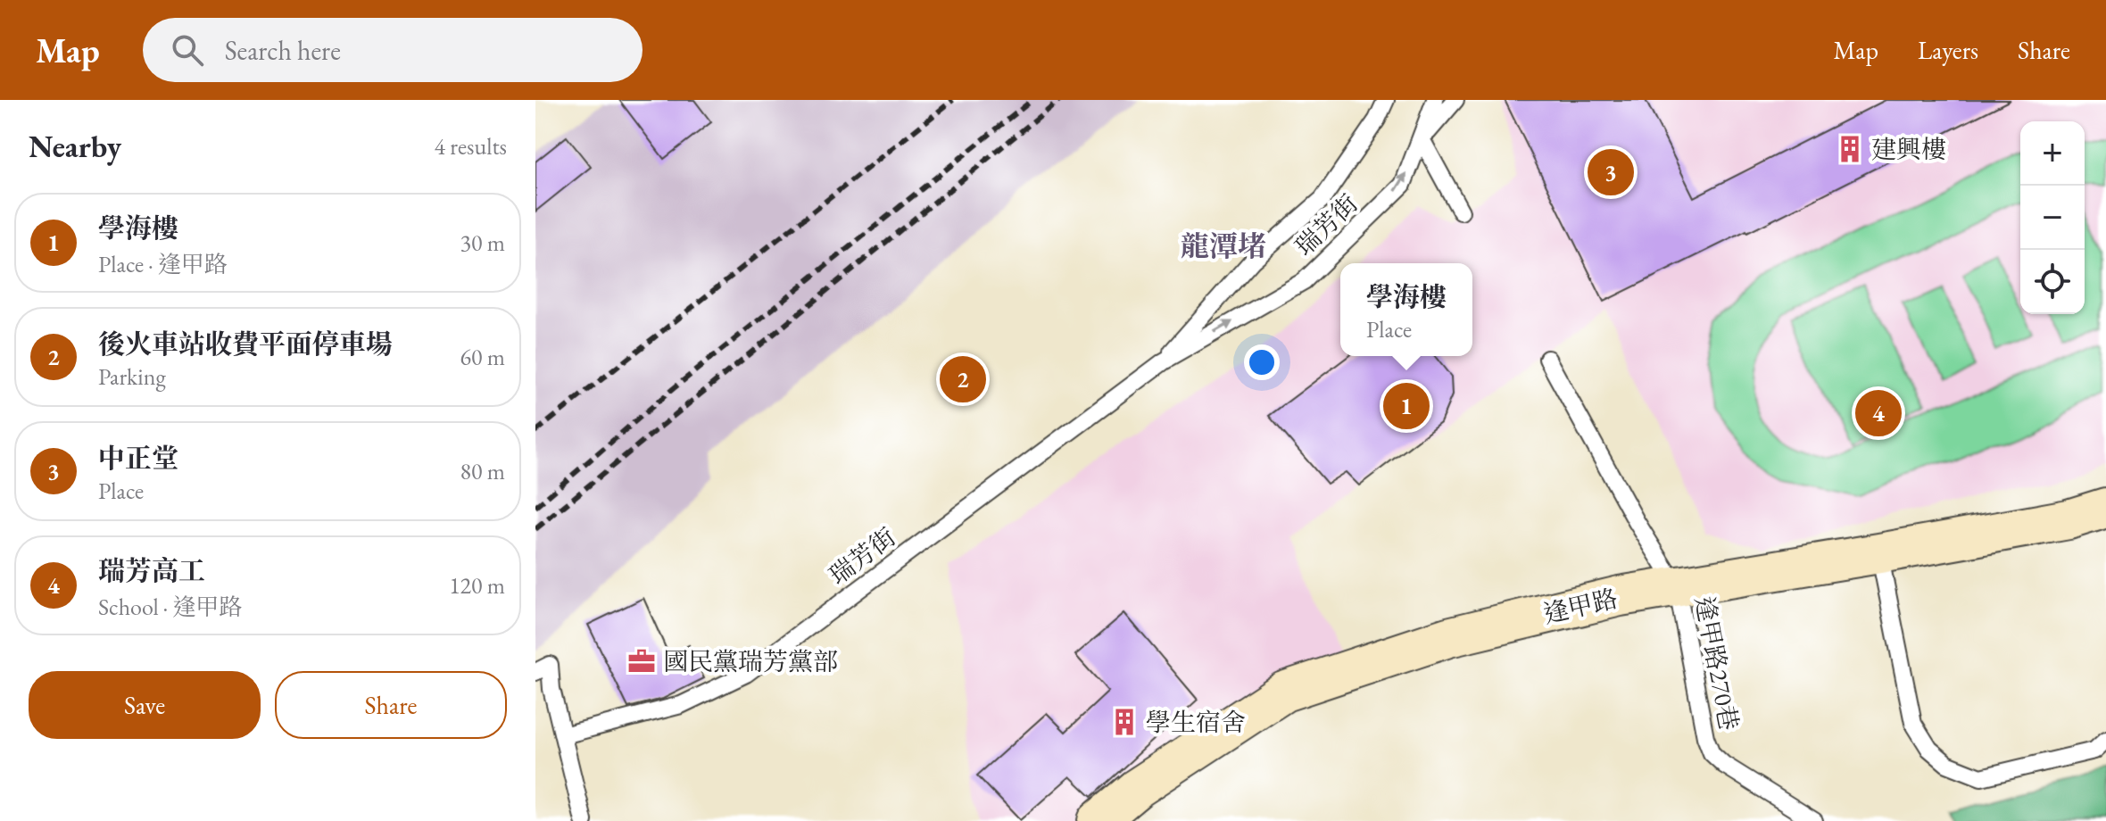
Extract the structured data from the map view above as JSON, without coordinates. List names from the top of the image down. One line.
{"streets":{"main road":["逢甲路"],"lane":["瑞芳街","逢甲路270巷"]},"crossings":[["逢甲路","逢甲路270巷"]],"districts":["龍潭堵"],"places":{"building":["建興樓","學生宿舍"],"office":["國民黨瑞芳黨部"]},"page":{"header":"Map","search":"Search here","nav":["Map","Layers","Share"],"heading":["Nearby","4 results"],"map_buttons":["+","−"],"pins":["3","2","1","4"],"list":[{"mark":"1","name":"學海樓","note":"Place · 逢甲路","value":"30 m"},{"mark":"2","name":"後火車站收費平面停車場","note":"Parking","value":"60 m"},{"mark":"3","name":"中正堂","note":"Place","value":"80 m"},{"mark":"4","name":"瑞芳高工","note":"School · 逢甲路","value":"120 m"}],"popup":["學海樓","Place"],"buttons":["Save","Share"]}}
